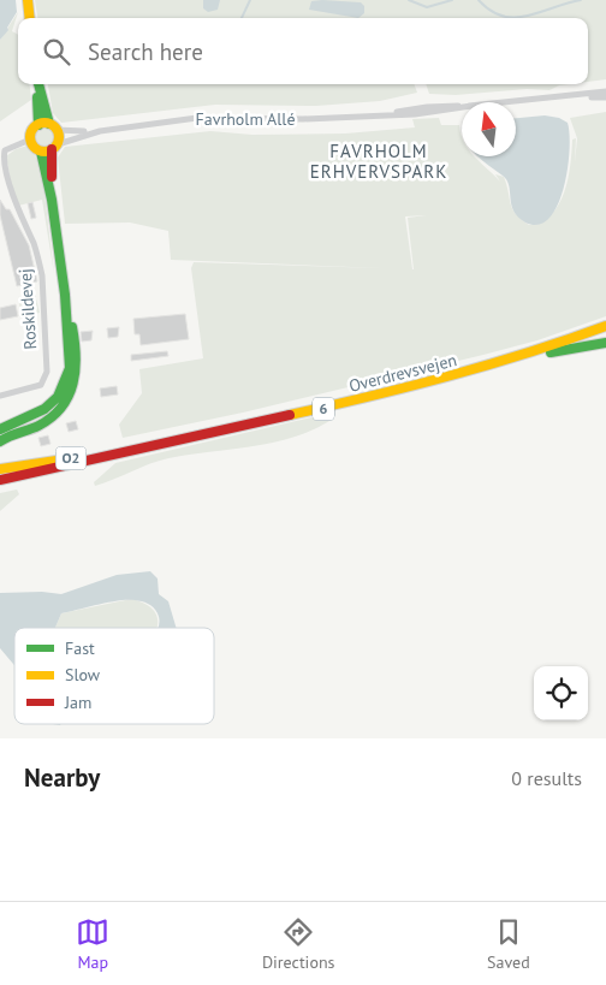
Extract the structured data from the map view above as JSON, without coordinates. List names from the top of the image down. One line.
{"streets":{"main road":["Overdrevsvejen","6","O2"],"street":["Favrholm Allé","Roskildevej"]},"crossings":[["Favrholm Allé","Roskildevej"]],"districts":["FAVRHOLM ERHVERVSPARK"],"legend":["Fast","Slow","Jam"],"north":"top","page":{"search":"Search here","heading":["Nearby","0 results"],"nav":["Map","Directions","Saved"]}}
